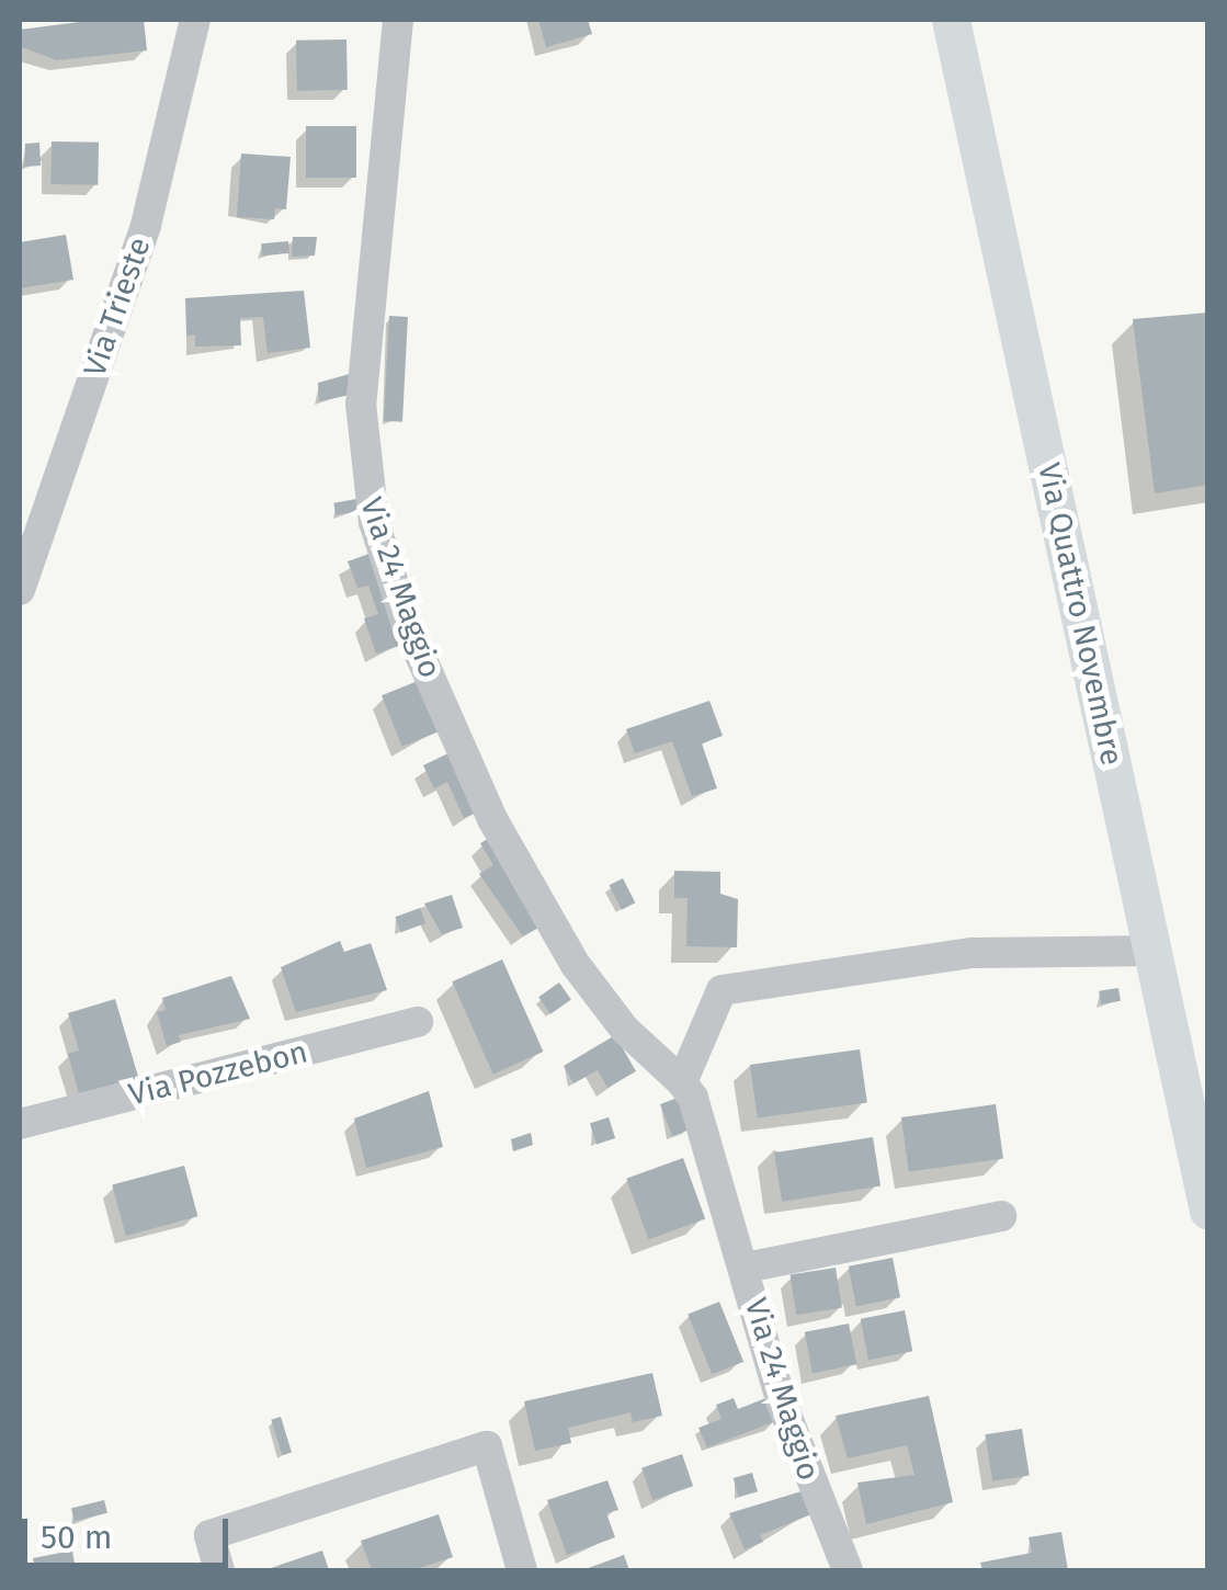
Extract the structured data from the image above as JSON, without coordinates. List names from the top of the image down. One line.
{"streets":{"main road":["Via Quattro Novembre"],"street":["Via Trieste","Via 24 Maggio","Via Pozzebon"]},"scale_bar":"50 m"}
